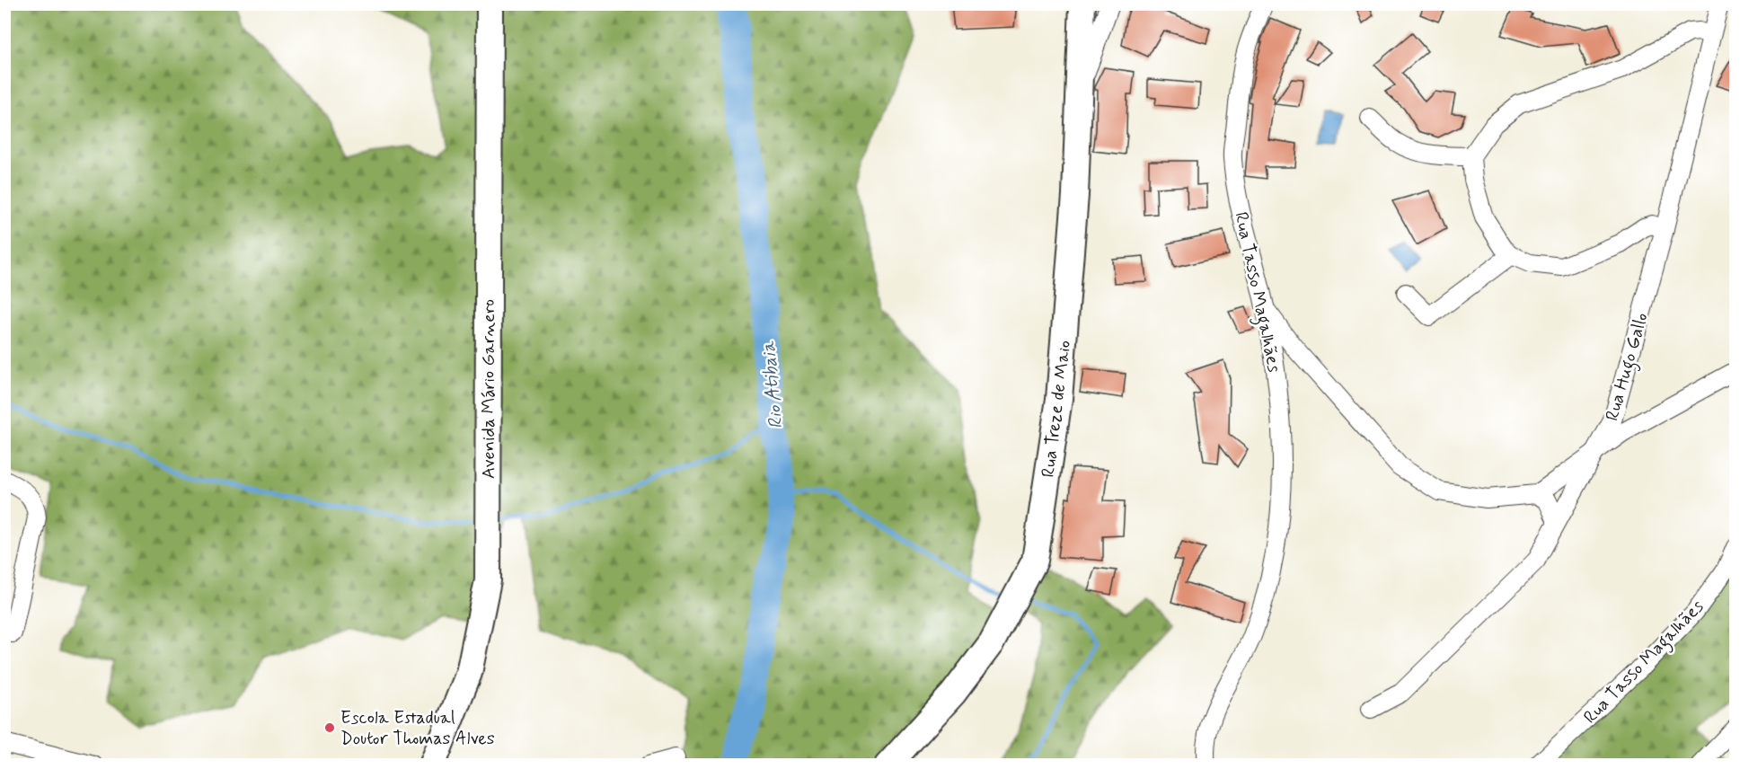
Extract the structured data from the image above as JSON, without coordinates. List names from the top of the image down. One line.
{"streets":{"street":["Rua Tasso Magalhães","Rua Hugo Gallo","Avenida Mário Garnero","Rua Treze de Maio"]},"water":["Rio Atibaia"],"places":["Escola Estadual Doutor Thomas Alves"]}
